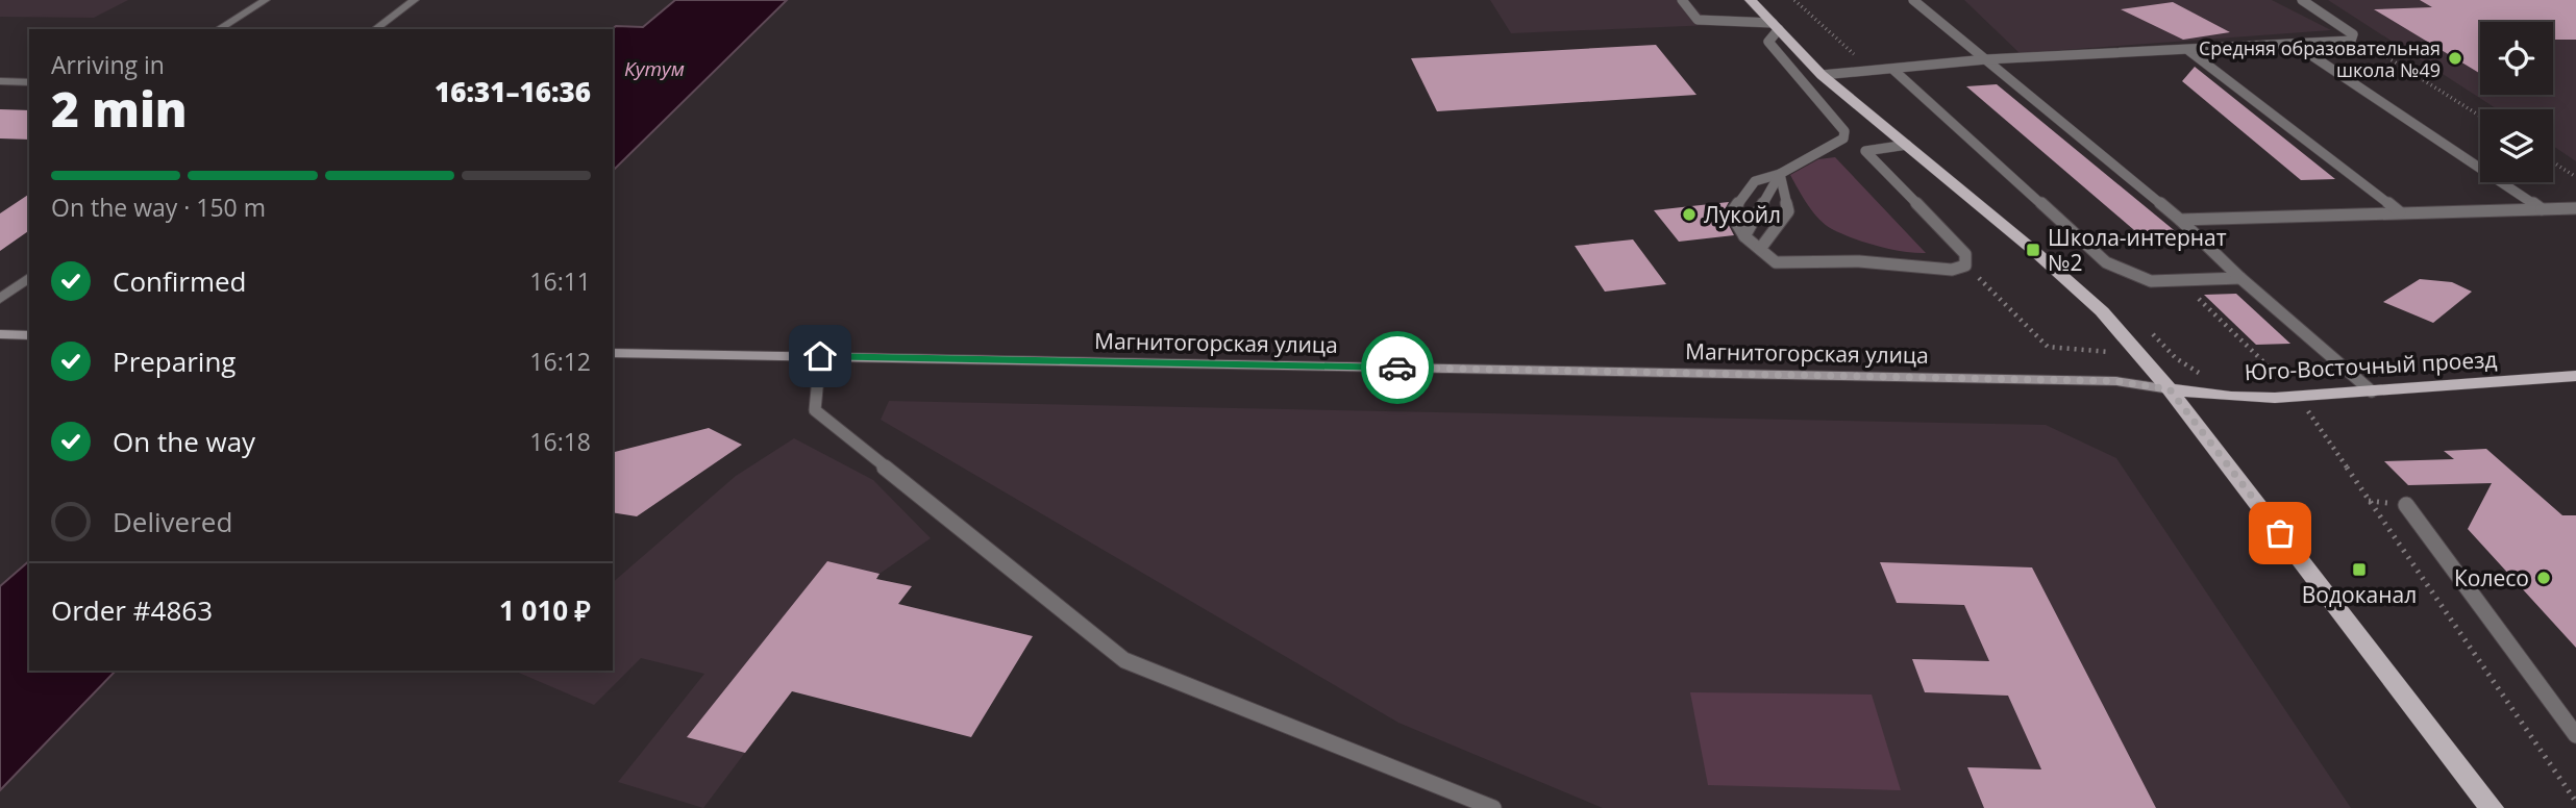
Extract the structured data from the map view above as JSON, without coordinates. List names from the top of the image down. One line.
{"streets":{"main road":["Магнитогорская улица","Юго-Восточный проезд"]},"crossings":[["Магнитогорская улица","Юго-Восточный проезд"]],"water":["Кутум"],"places":{"other":["Средняя образовательная школа №49","Лукойл","Колесо"],"transit":["Школа-интернат №2","Водоканал"]},"page":{"heading":["2 min","Arriving in","16:31–16:36"],"panel":["Order #4863","1 010 ₽"],"bar":"On the way · 150 m","list":[["Confirmed","16:11"],["Preparing","16:12"],["On the way","16:18"],"Delivered"]}}
